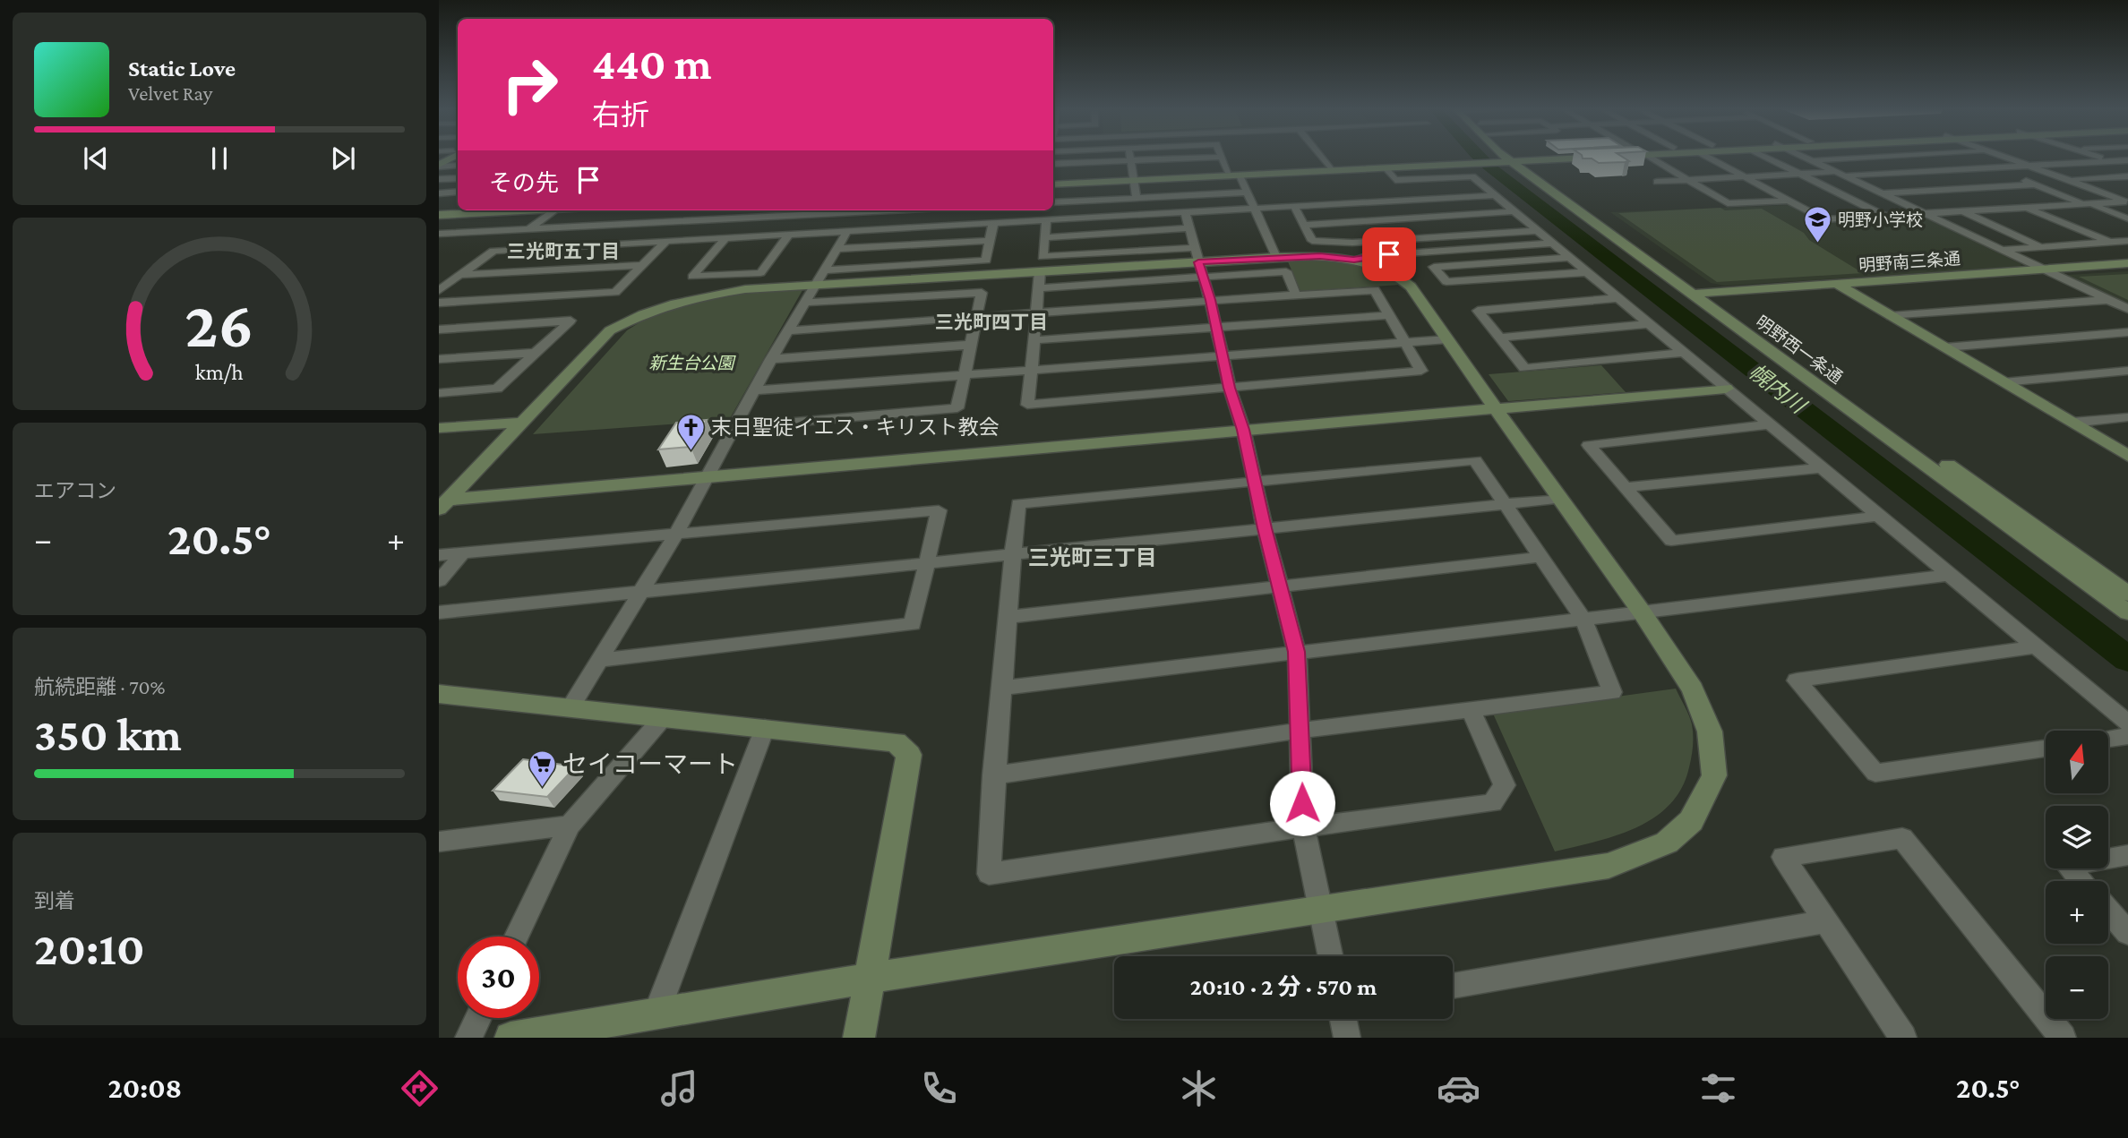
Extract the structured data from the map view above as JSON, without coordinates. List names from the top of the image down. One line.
{"streets":{"street":["明野南三条通","明野西一条通"]},"crossings":[["明野南三条通","明野西一条通"]],"districts":["三光町五丁目","三光町四丁目","三光町三丁目"],"water":["幌内川"],"parks":["新生台公園"],"places":{"school or university":["明野小学校"],"church":["末日聖徒イエス・キリスト教会"],"supermarket":["セイコーマート"]},"north":"top","page":{"turn":["440 m","右折"],"song":["Static Love","Velvet Ray"],"then":"その先","tile":["エアコン",["航続距離 · 70%","350 km"],["到着","20:10"]],"heat":["−","20.5°","+"],"map_buttons":["+","−"],"limit":"30","trip":"20:10 · 2 分 · 570 m","tabs":["20:08","20.5°"],"gauge":["26","km/h"]}}
